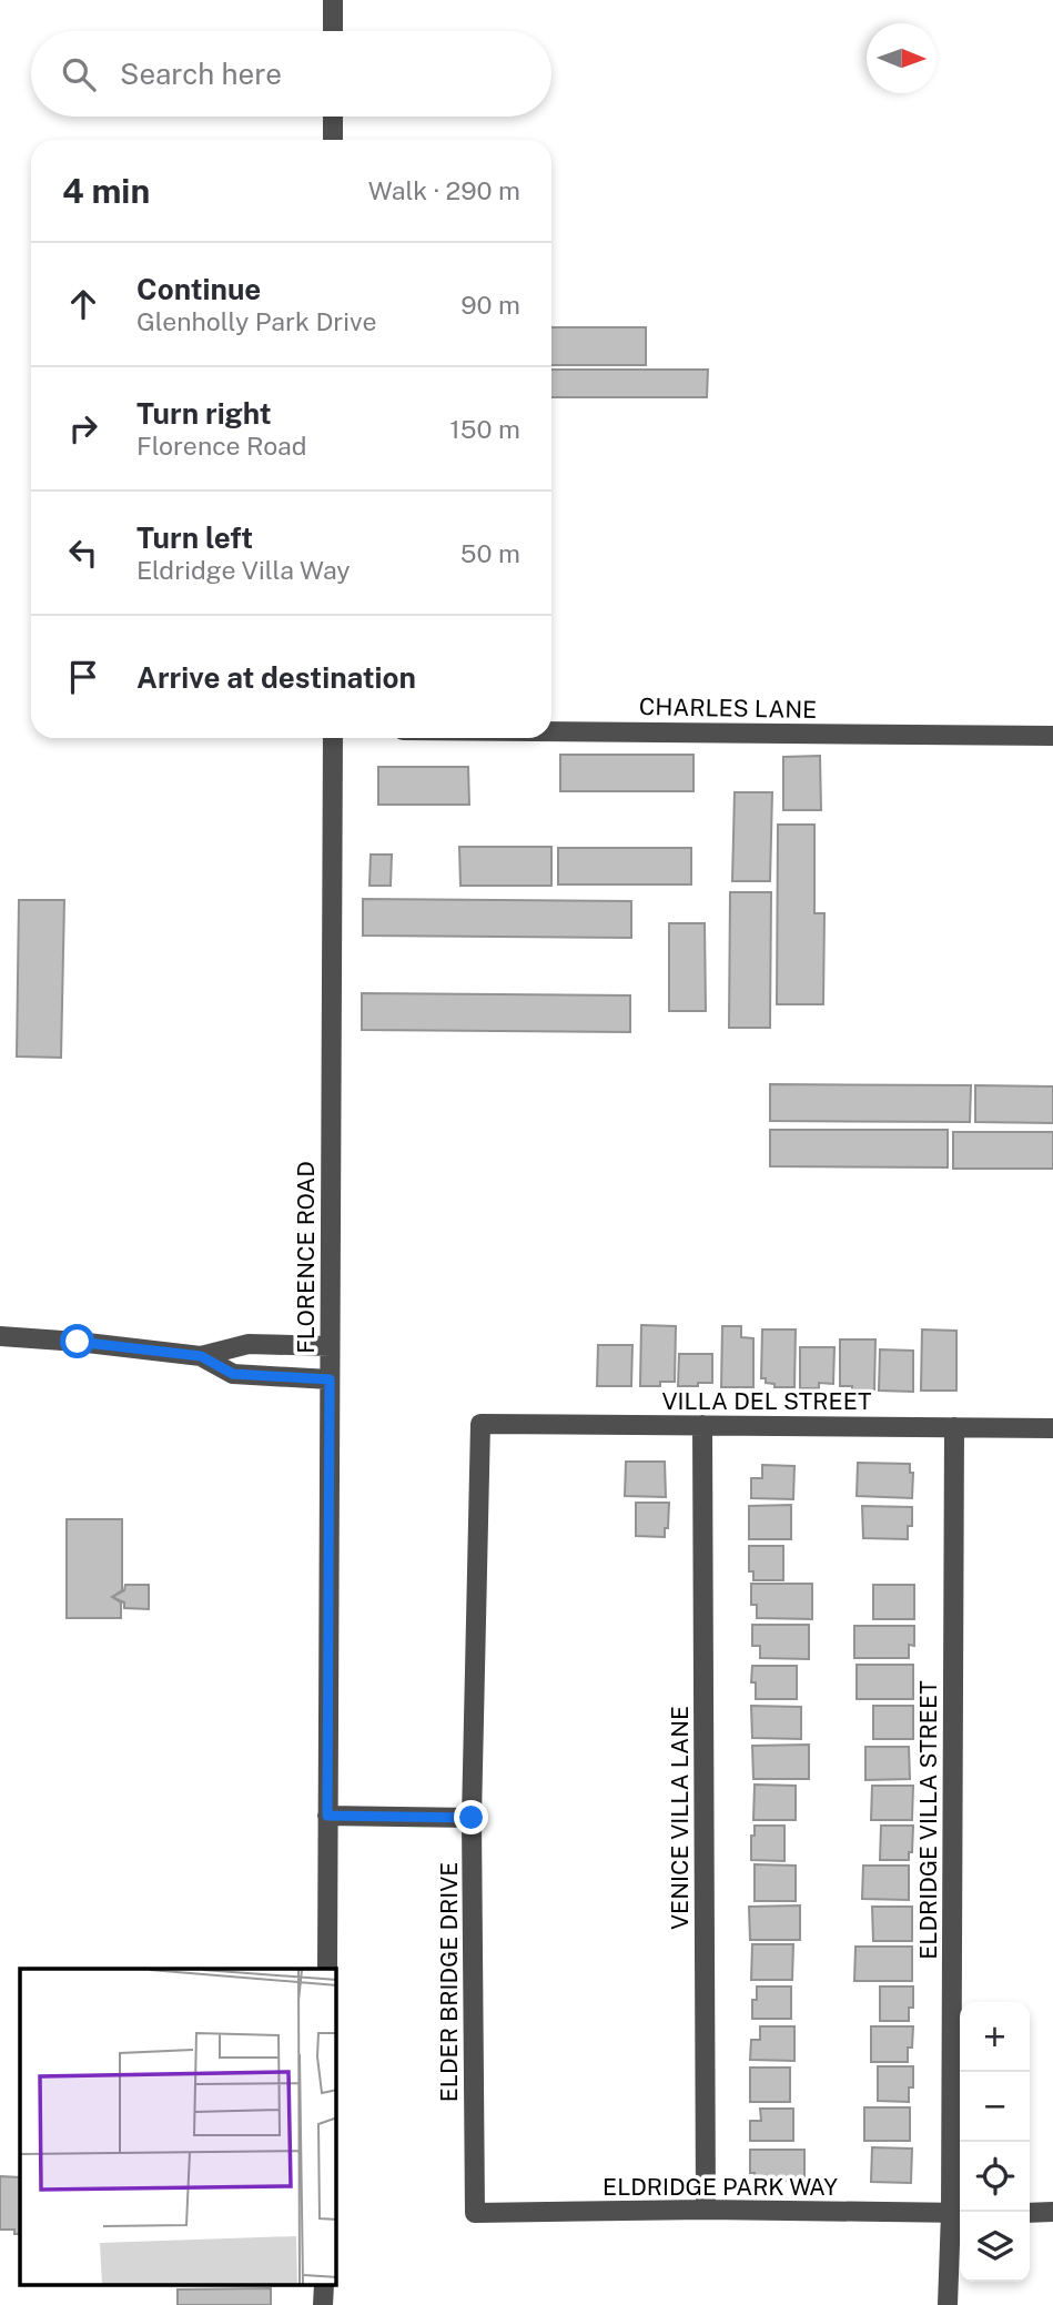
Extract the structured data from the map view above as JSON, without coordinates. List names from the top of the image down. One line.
{"streets":{"street":["CHARLES LANE","FLORENCE ROAD","VILLA DEL STREET","VENICE VILLA LANE","ELDRIDGE VILLA STREET","ELDER BRIDGE DRIVE","ELDRIDGE PARK WAY"]},"crossings":[["VILLA DEL STREET","VENICE VILLA LANE"],["VILLA DEL STREET","ELDRIDGE VILLA STREET"],["VILLA DEL STREET","ELDER BRIDGE DRIVE"],["VENICE VILLA LANE","ELDRIDGE PARK WAY"],["ELDRIDGE VILLA STREET","ELDRIDGE PARK WAY"],["ELDER BRIDGE DRIVE","ELDRIDGE PARK WAY"]],"north":"right","page":{"search":"Search here","heading":["4 min","Walk · 290 m"],"list":[["Continue","Glenholly Park Drive","90 m"],["Turn right","Florence Road","150 m"],["Turn left","Eldridge Villa Way","50 m"],"Arrive at destination"],"map_buttons":["+","−"]}}
